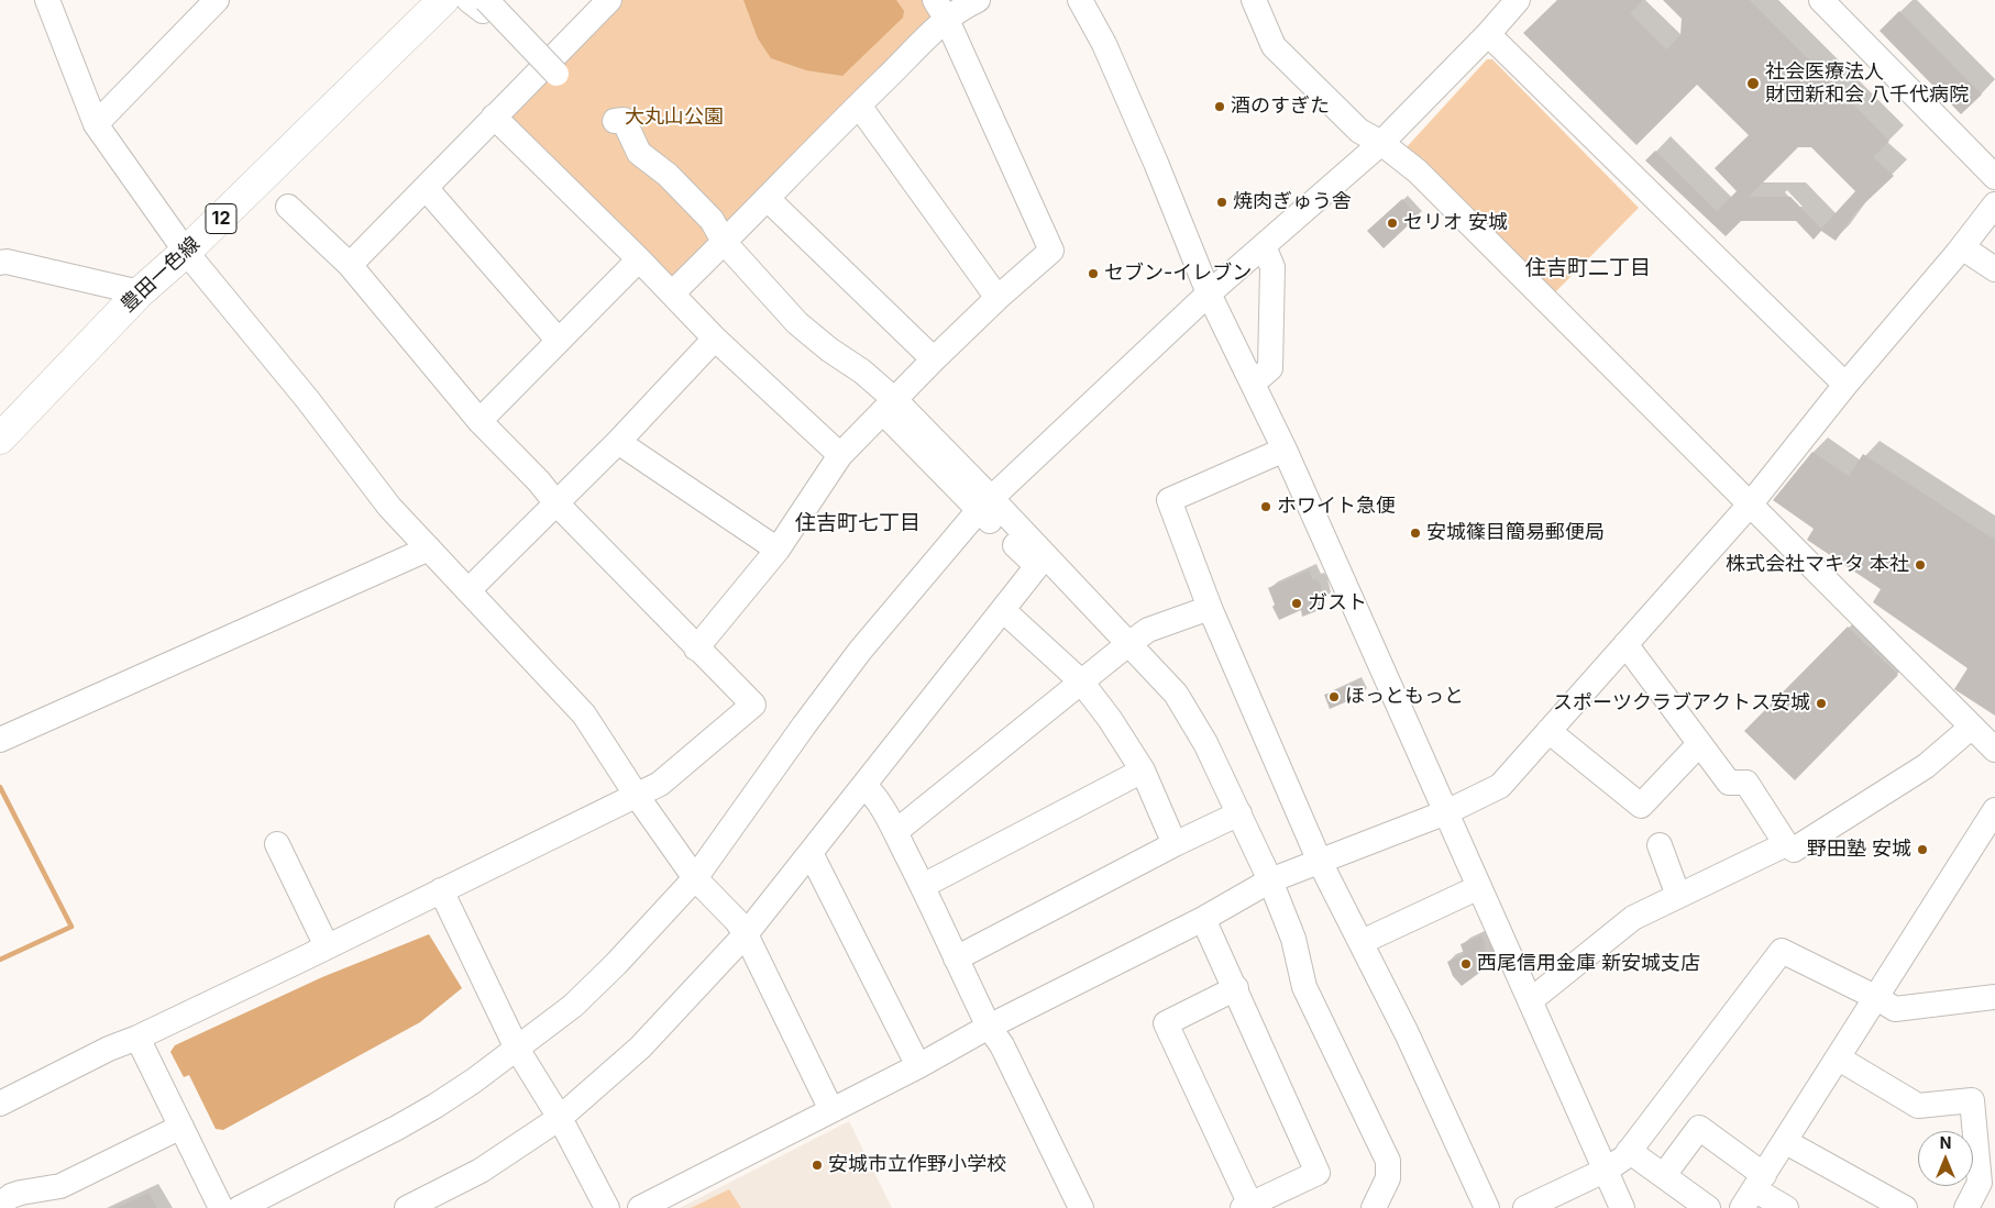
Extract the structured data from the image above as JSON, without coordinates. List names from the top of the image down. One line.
{"streets":{"main road":["12","豊田一色線"]},"districts":["住吉町二丁目","住吉町七丁目"],"parks":["大丸山公園"],"places":["社会医療法人 財団新和会 八千代病院","酒のすぎた","焼肉ぎゅう舎","セリオ 安城","セブン-イレブン","ホワイト急便","安城篠目簡易郵便局","株式会社マキタ 本社","ガスト","ほっともっと","スポーツクラブアクトス安城","野田塾 安城","西尾信用金庫 新安城支店","安城市立作野小学校"],"north":"top"}
